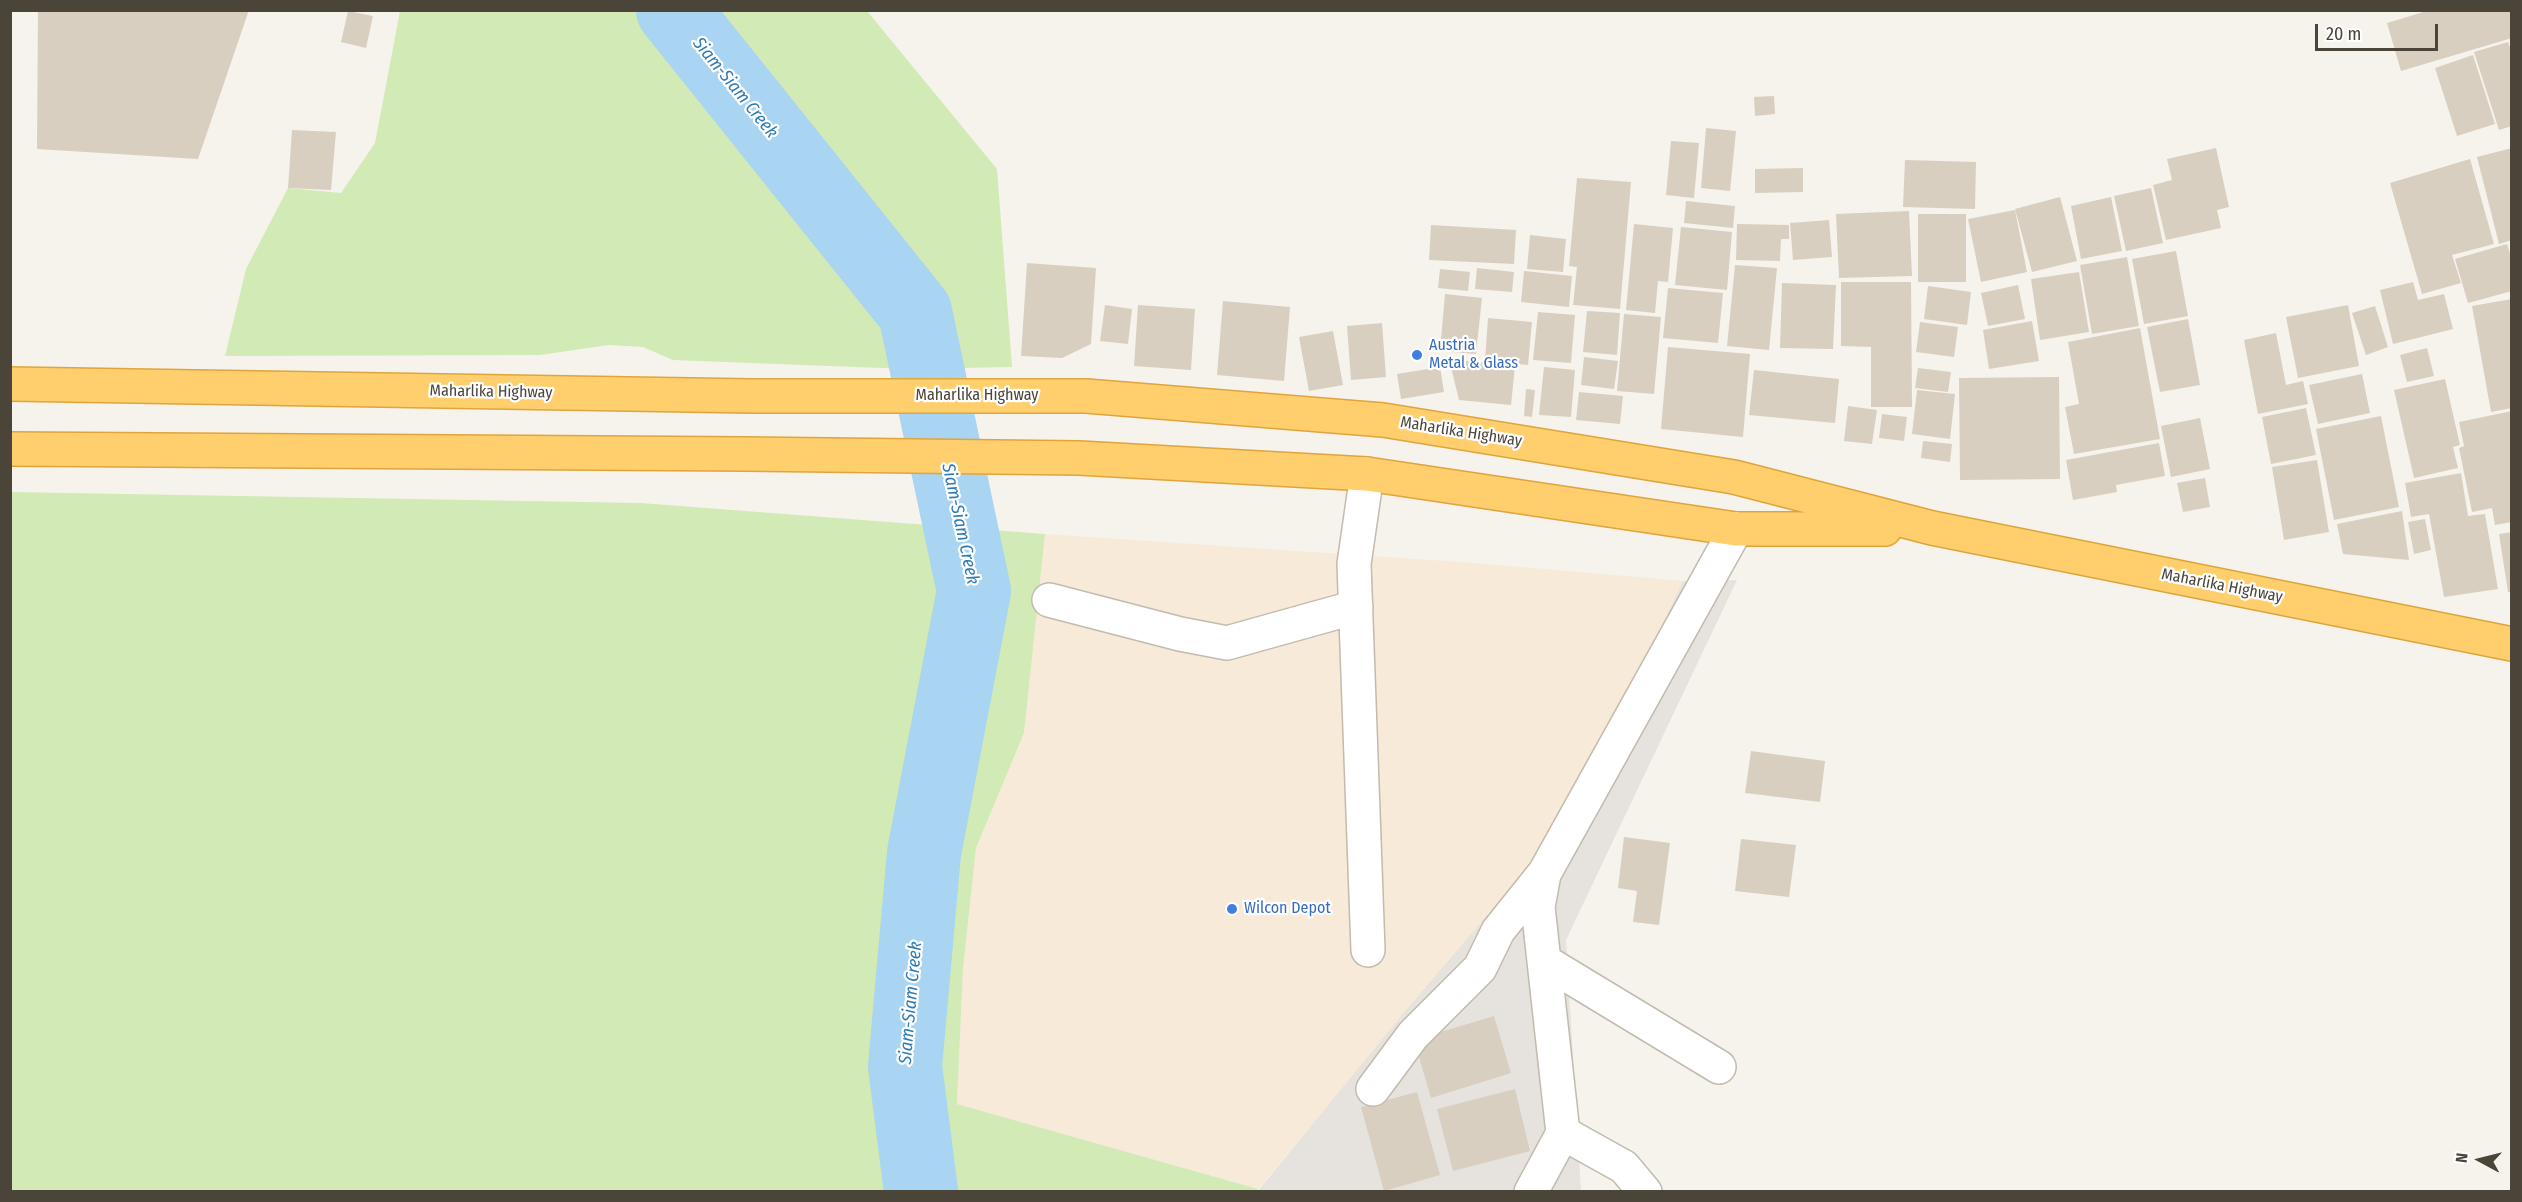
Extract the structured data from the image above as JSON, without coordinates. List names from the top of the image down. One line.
{"streets":{"highway":["Maharlika Highway"]},"water":["Siam-Siam Creek"],"places":["Austria Metal & Glass","Wilcon Depot"],"scale_bar":"20 m","north":"left"}
